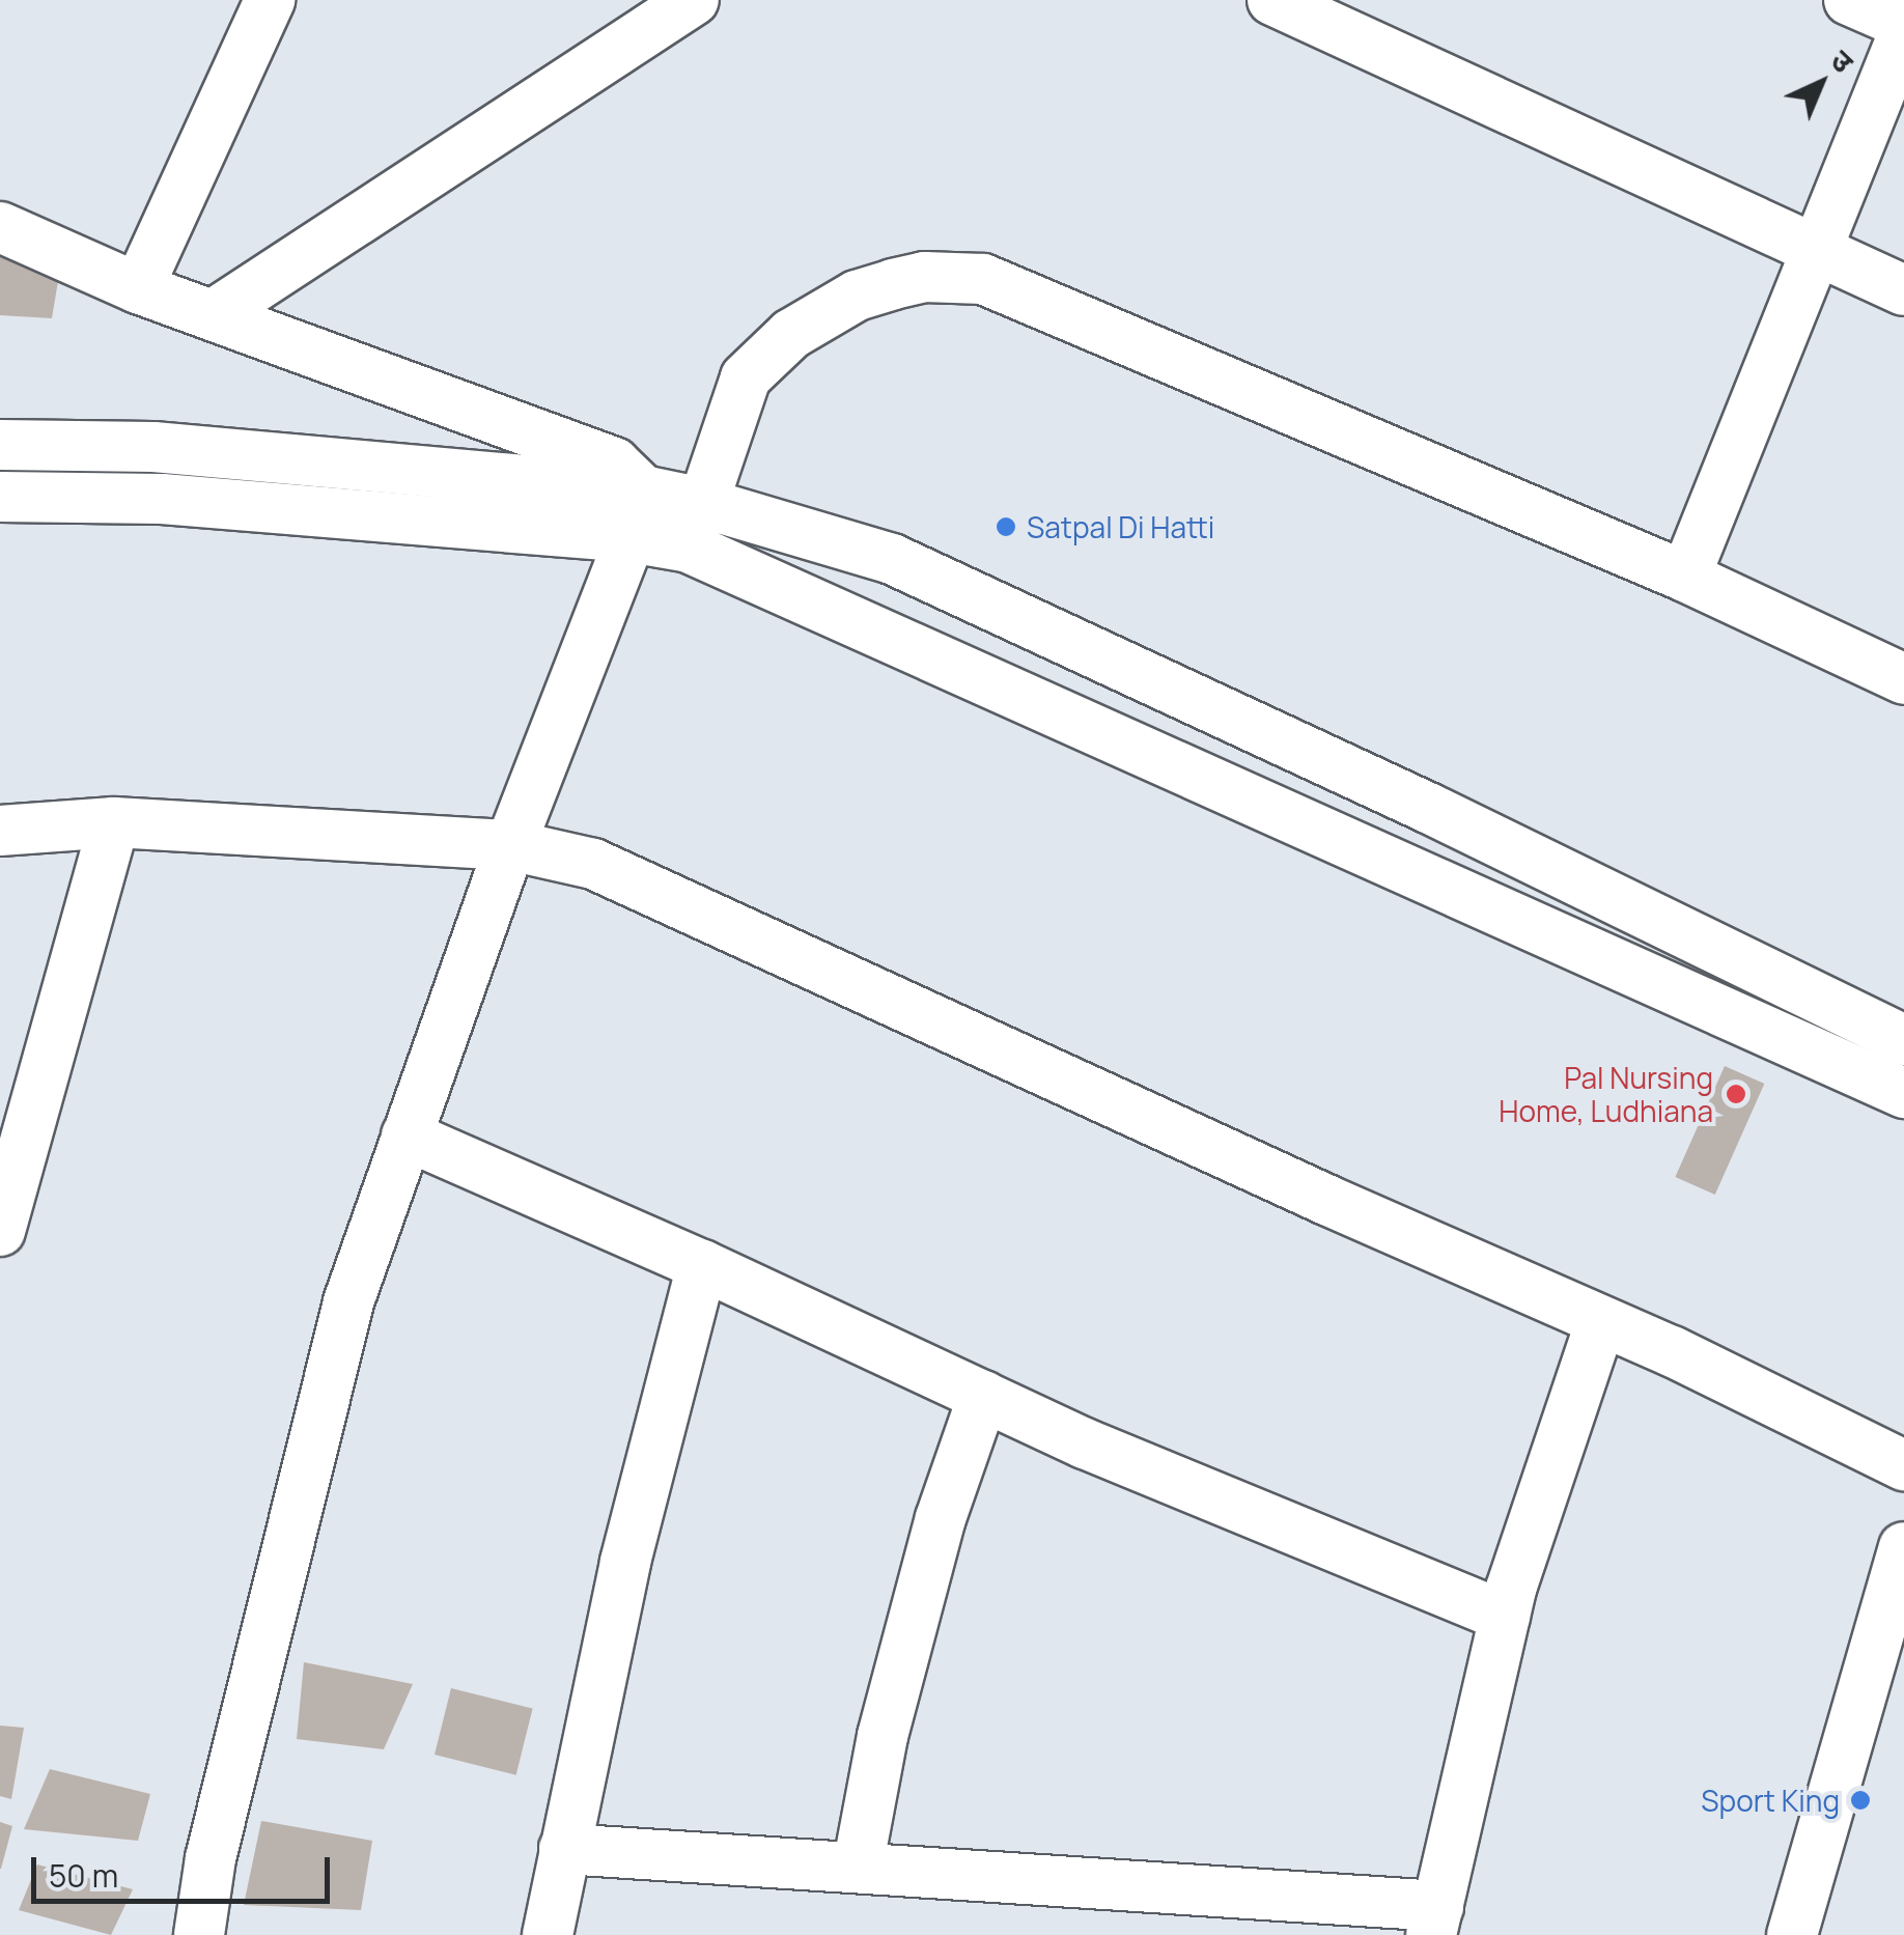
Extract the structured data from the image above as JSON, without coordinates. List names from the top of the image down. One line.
{"places":["Satpal Di Hatti","Pal Nursing Home, Ludhiana","Sport King"],"scale_bar":"50 m","north":"top right"}
